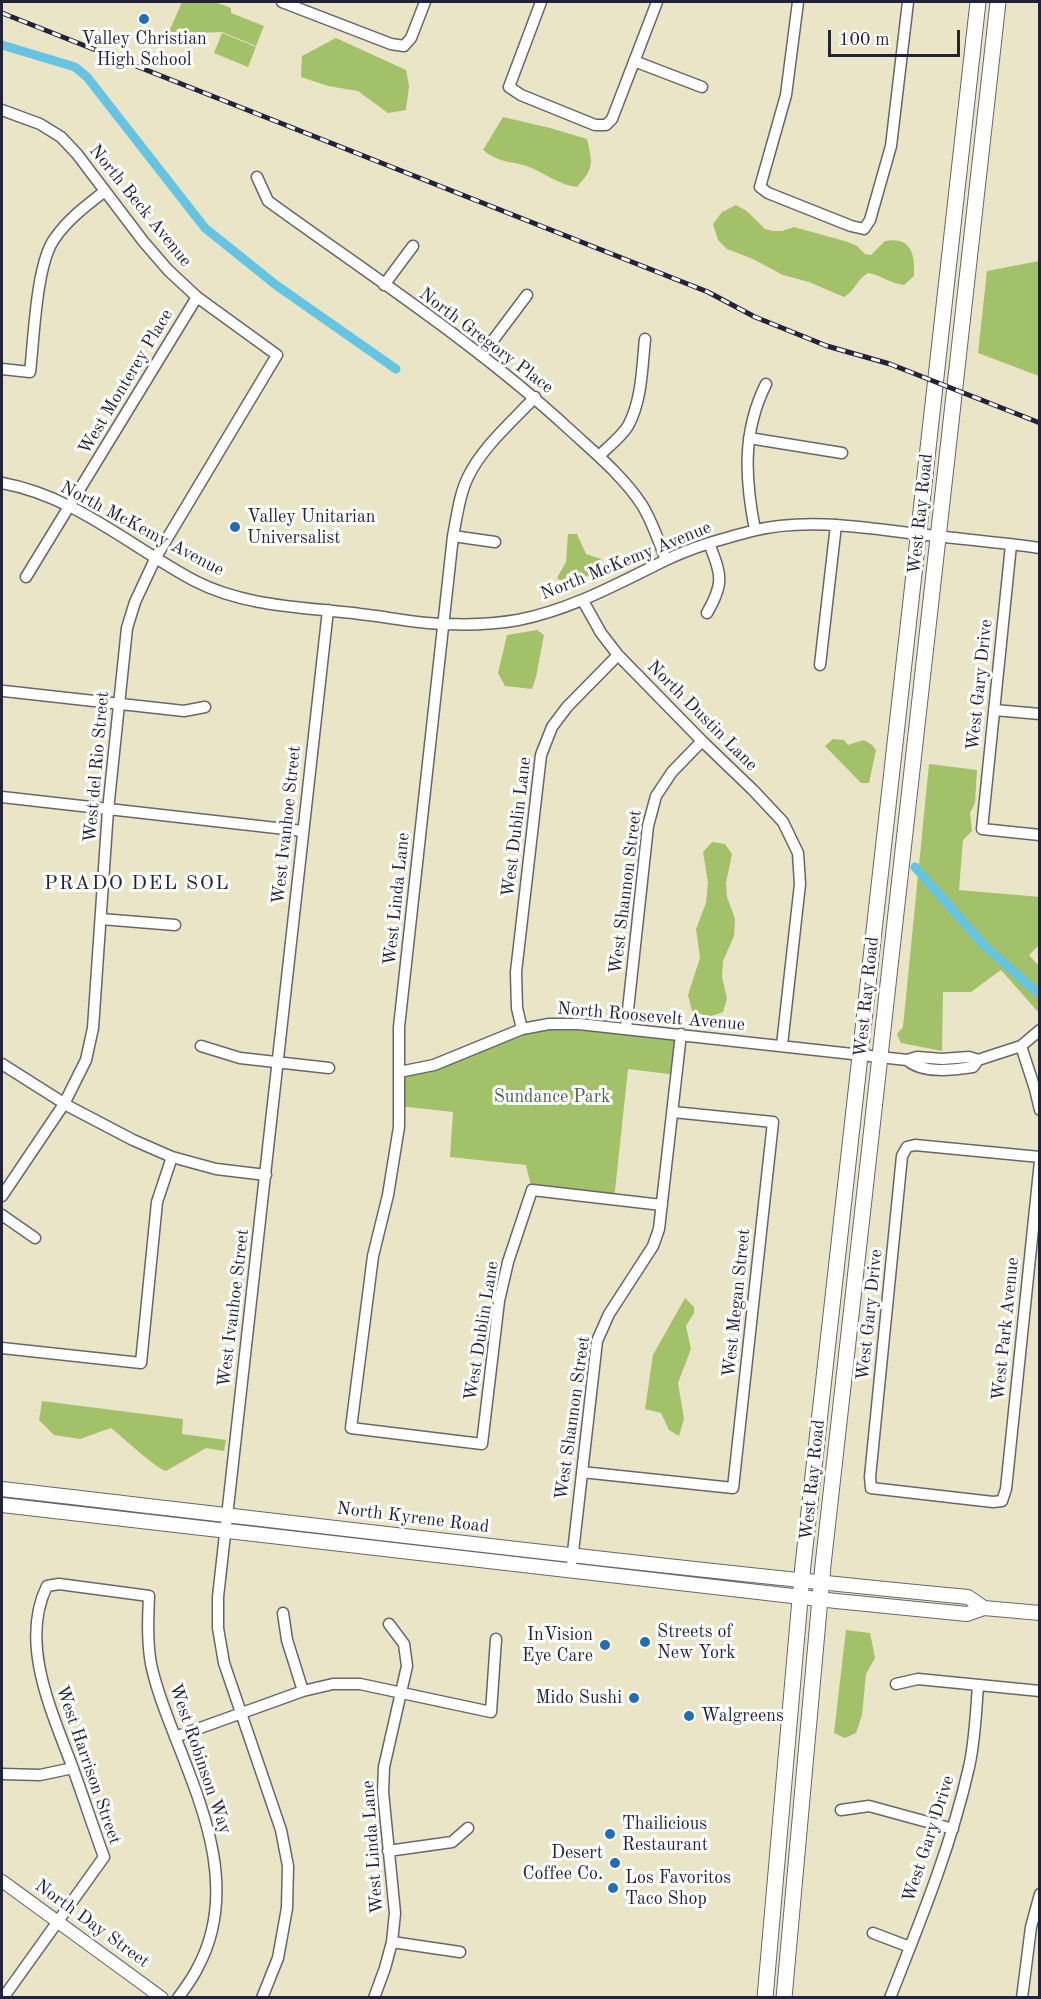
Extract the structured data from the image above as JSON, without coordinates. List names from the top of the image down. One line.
{"streets":{"main road":["West Ray Road","North Kyrene Road"],"street":["North Beck Avenue","North Gregory Place","West Monterey Place","North McKemy Avenue","West Gary Drive","North Dustin Lane","West del Rio Street","West Ivanhoe Street","West Dublin Lane","West Shannon Street","West Linda Lane","North Roosevelt Avenue","West Megan Street","West Park Avenue","West Robinson Way","West Harrison Street","North Day Street"]},"crossings":[["North Beck Avenue","West Monterey Place"],["North Beck Avenue","West del Rio Street"],["North Gregory Place","North McKemy Avenue"],["North Gregory Place","West Linda Lane"],["West Monterey Place","North McKemy Avenue"],["West Ray Road","North McKemy Avenue"],["West Ray Road","North Roosevelt Avenue"],["West Ray Road","North Kyrene Road"],["North McKemy Avenue","West Gary Drive"],["North McKemy Avenue","North Dustin Lane"],["North McKemy Avenue","West del Rio Street"],["North McKemy Avenue","West Ivanhoe Street"],["North McKemy Avenue","West Linda Lane"],["West Gary Drive","West Park Avenue"],["North Dustin Lane","West Dublin Lane"],["North Dustin Lane","West Shannon Street"],["North Dustin Lane","North Roosevelt Avenue"],["West Ivanhoe Street","North Kyrene Road"],["West Dublin Lane","West Shannon Street"],["West Dublin Lane","West Linda Lane"],["West Dublin Lane","North Roosevelt Avenue"],["West Shannon Street","North Roosevelt Avenue"],["West Shannon Street","West Megan Street"],["West Shannon Street","North Kyrene Road"],["West Linda Lane","North Roosevelt Avenue"],["West Robinson Way","West Harrison Street"],["West Harrison Street","North Day Street"]],"districts":["PRADO DEL SOL"],"parks":["Sundance Park"],"places":["Valley Christian High School","Valley Unitarian Universalist","Streets of New York","InVision Eye Care","Mido Sushi","Walgreens","Thailicious Restaurant","Desert Coffee Co.","Los Favoritos Taco Shop"],"scale_bar":"100 m"}
